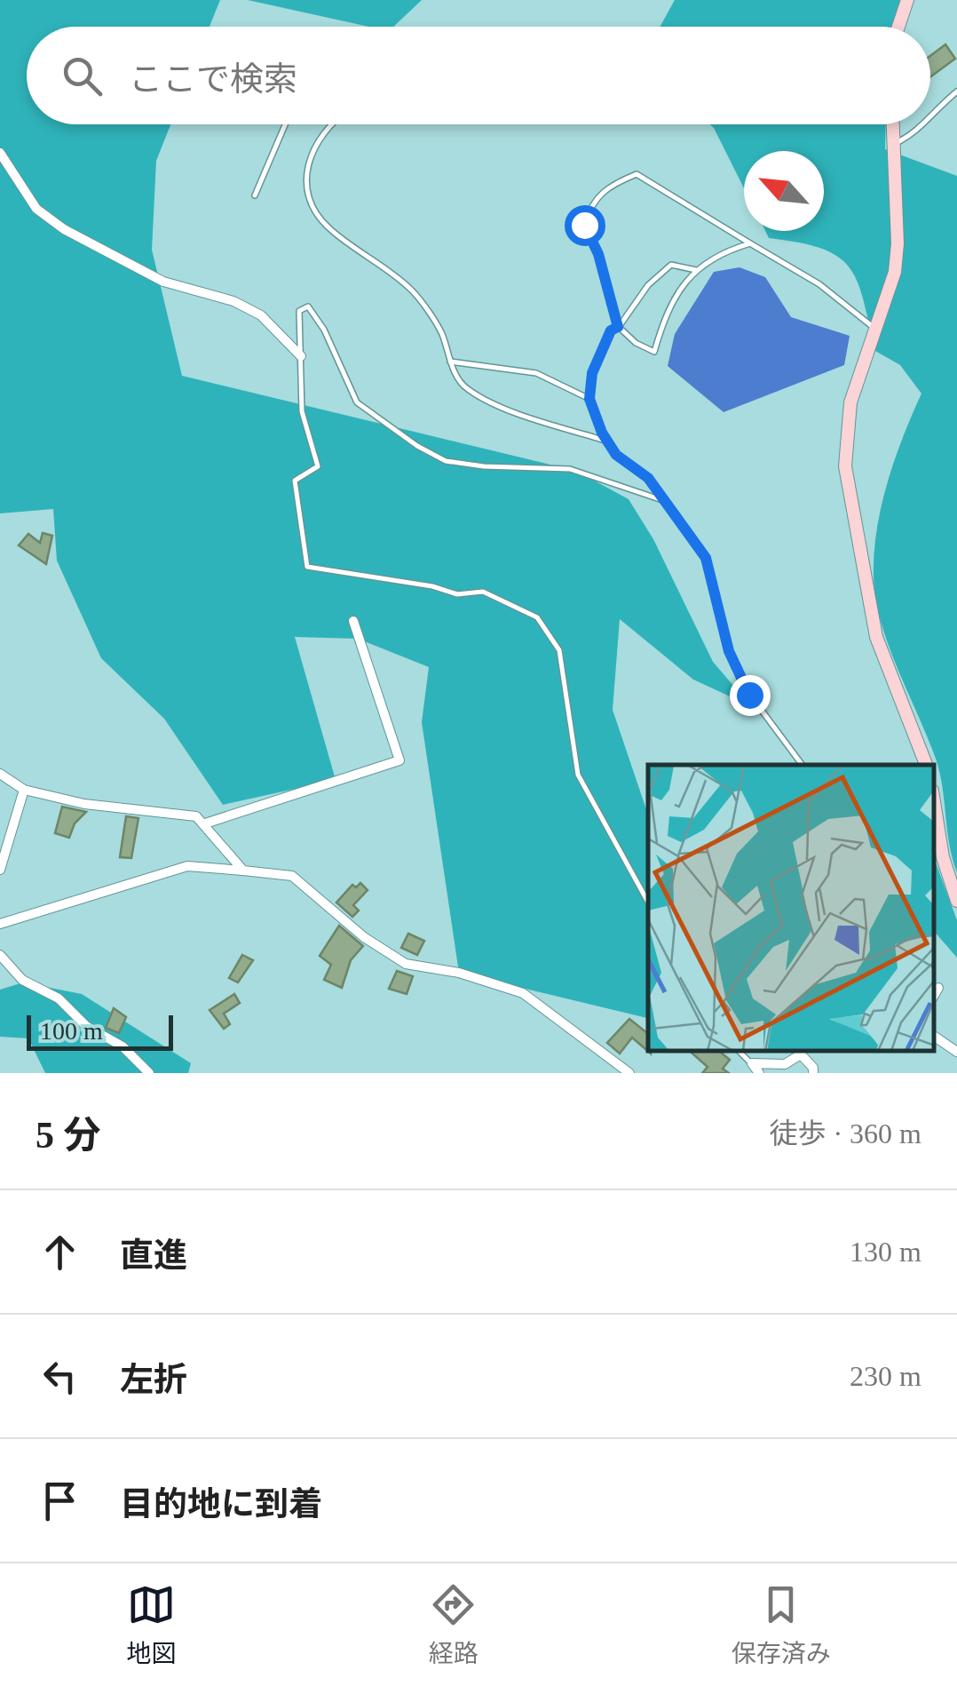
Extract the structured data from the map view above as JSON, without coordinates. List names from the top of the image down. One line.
{"scale_bar":"100 m","north":"top left","page":{"search":"ここで検索","scale":"100 m","heading":["5 分","徒歩 · 360 m"],"list":[["直進","130 m"],["左折","230 m"],"目的地に到着"],"nav":["地図","経路","保存済み"]}}
